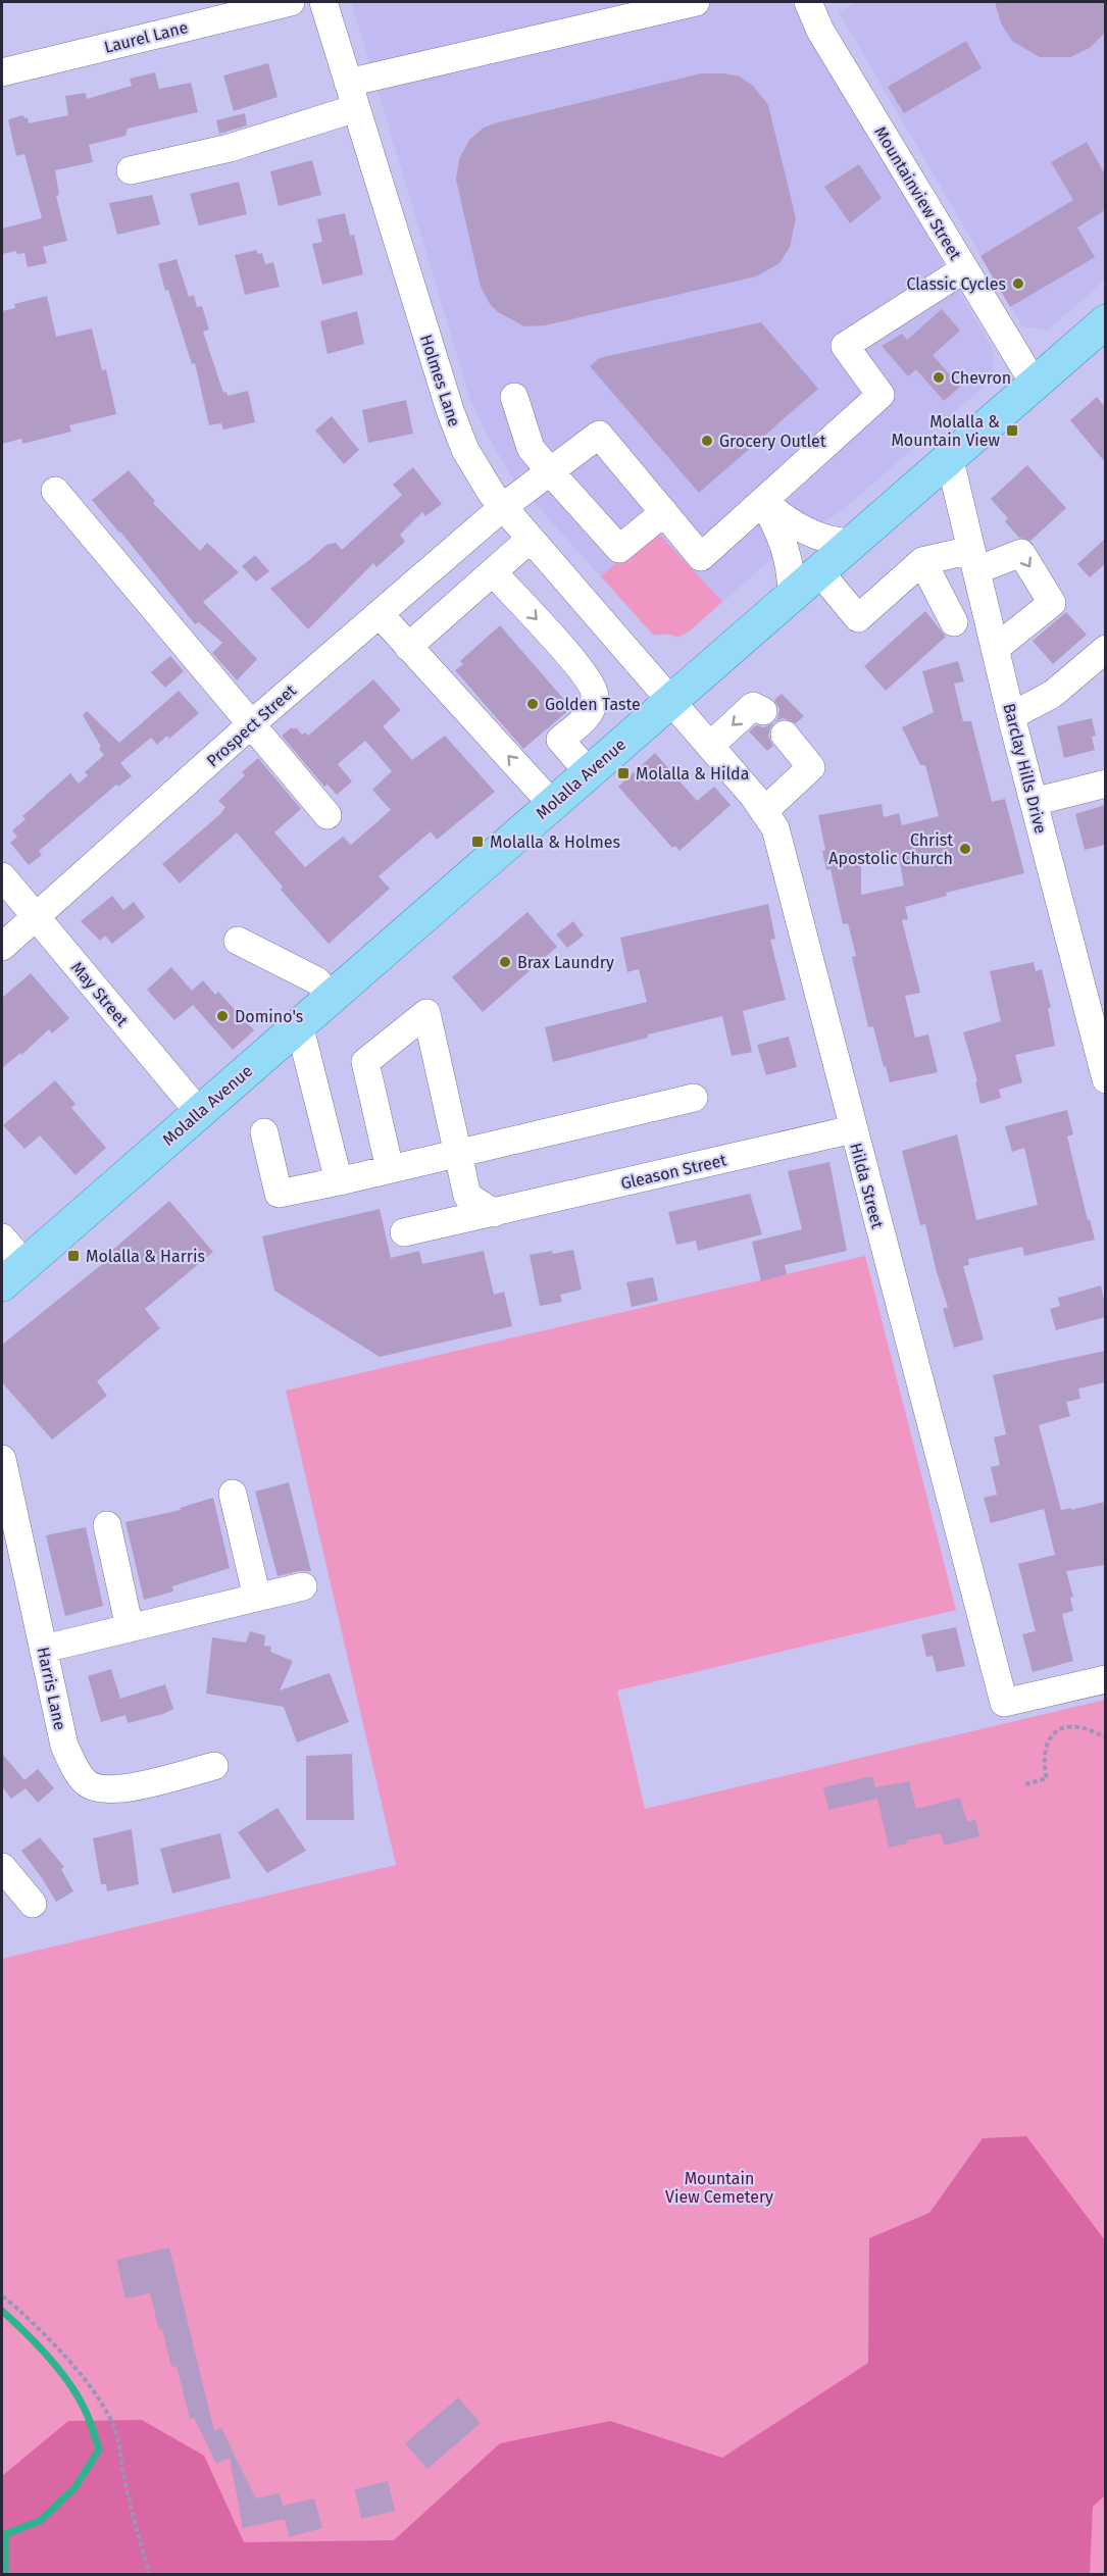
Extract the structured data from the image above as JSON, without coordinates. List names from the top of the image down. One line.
{"streets":{"main road":["Molalla Avenue"],"street":["Laurel Lane","Mountainview Street","Holmes Lane","Prospect Street","Barclay Hills Drive","May Street","Gleason Street","Hilda Street","Harris Lane"]},"crossings":[["Mountainview Street","Molalla Avenue"],["Holmes Lane","Prospect Street"],["Holmes Lane","Molalla Avenue"],["Holmes Lane","Hilda Street"],["Prospect Street","May Street"],["Barclay Hills Drive","Molalla Avenue"],["Molalla Avenue","May Street"],["Molalla Avenue","Hilda Street"],["Gleason Street","Hilda Street"]],"parks":["Mountain View Cemetery"],"places":{"other":["Classic Cycles","Chevron","Grocery Outlet","Golden Taste","Christ Apostolic Church","Brax Laundry","Domino's"],"transit":["Molalla & Mountain View","Molalla & Hilda","Molalla & Holmes","Molalla & Harris"]}}
